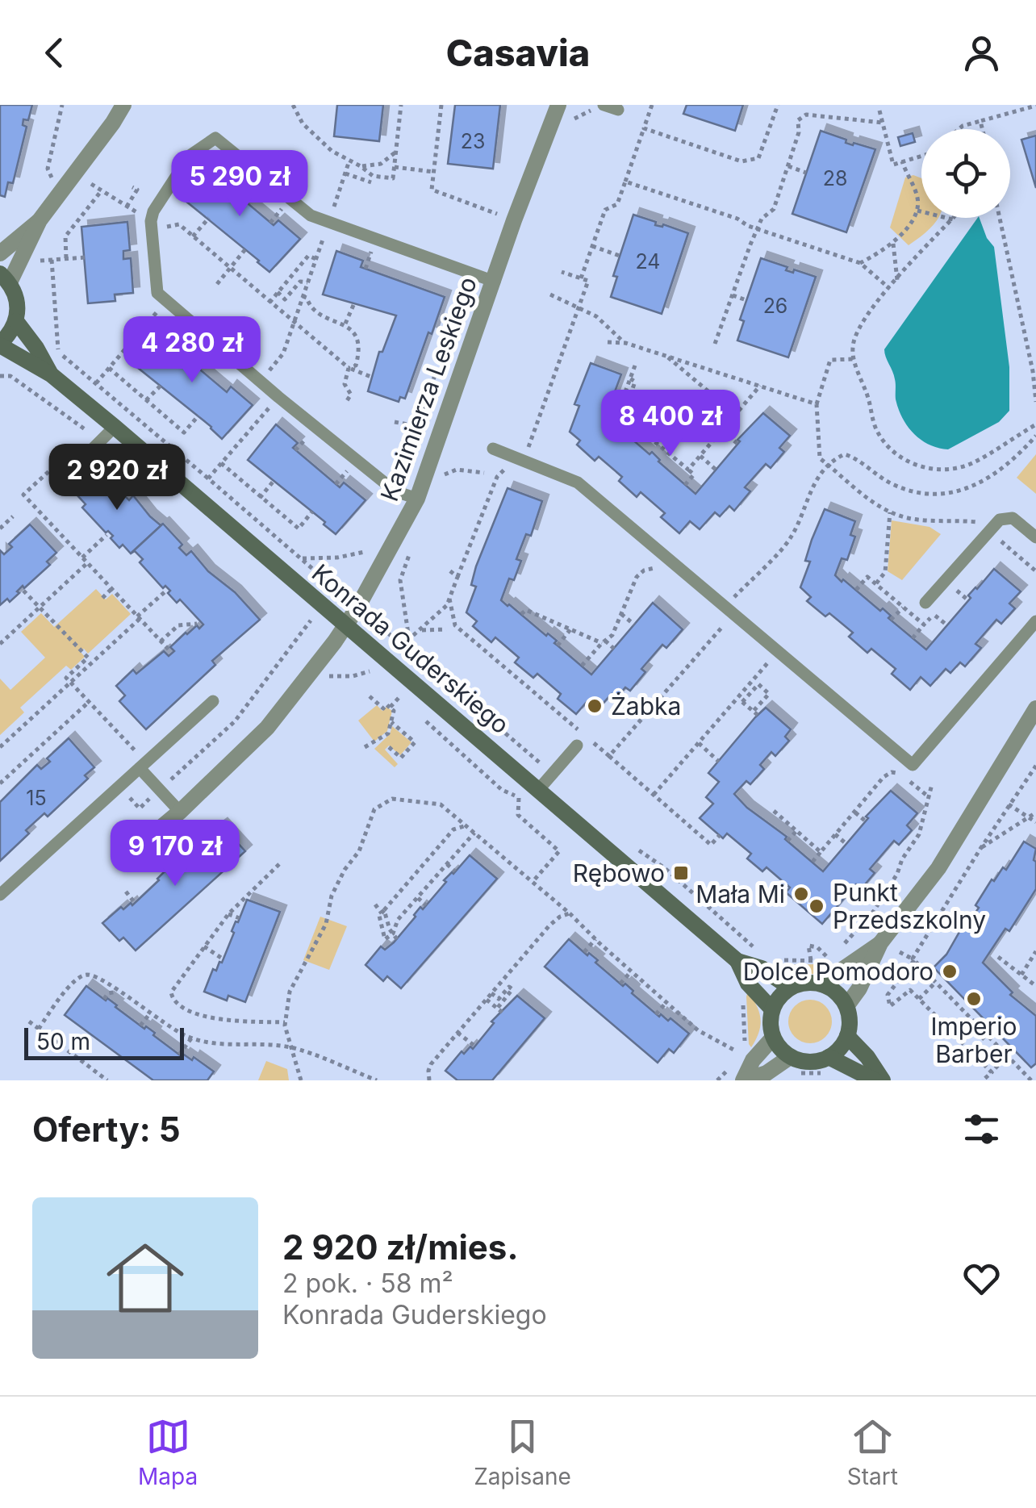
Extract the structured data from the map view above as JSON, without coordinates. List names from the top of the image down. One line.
{"streets":{"street":["Kazimierza Leskiego","Konrada Guderskiego"]},"crossings":[["Kazimierza Leskiego","Konrada Guderskiego"]],"places":{"other":["Żabka","Mała Mi","Punkt Przedszkolny","Dolce Pomodoro","Imperio Barber"],"transit":["Rębowo"]},"house_numbers":["23","28","24","26","15"],"scale_bar":"50 m","page":{"header":"Casavia","price":["5 290 zł","4 280 zł","8 400 zł","2 920 zł","9 170 zł"],"scale":"50 m","heading":"Oferty: 5","list":[{"name":"2 920 zł/mies.","note":"2 pok. · 58 m² · Konrada Guderskiego"}],"tabs":["Mapa","Zapisane","Start"]}}
